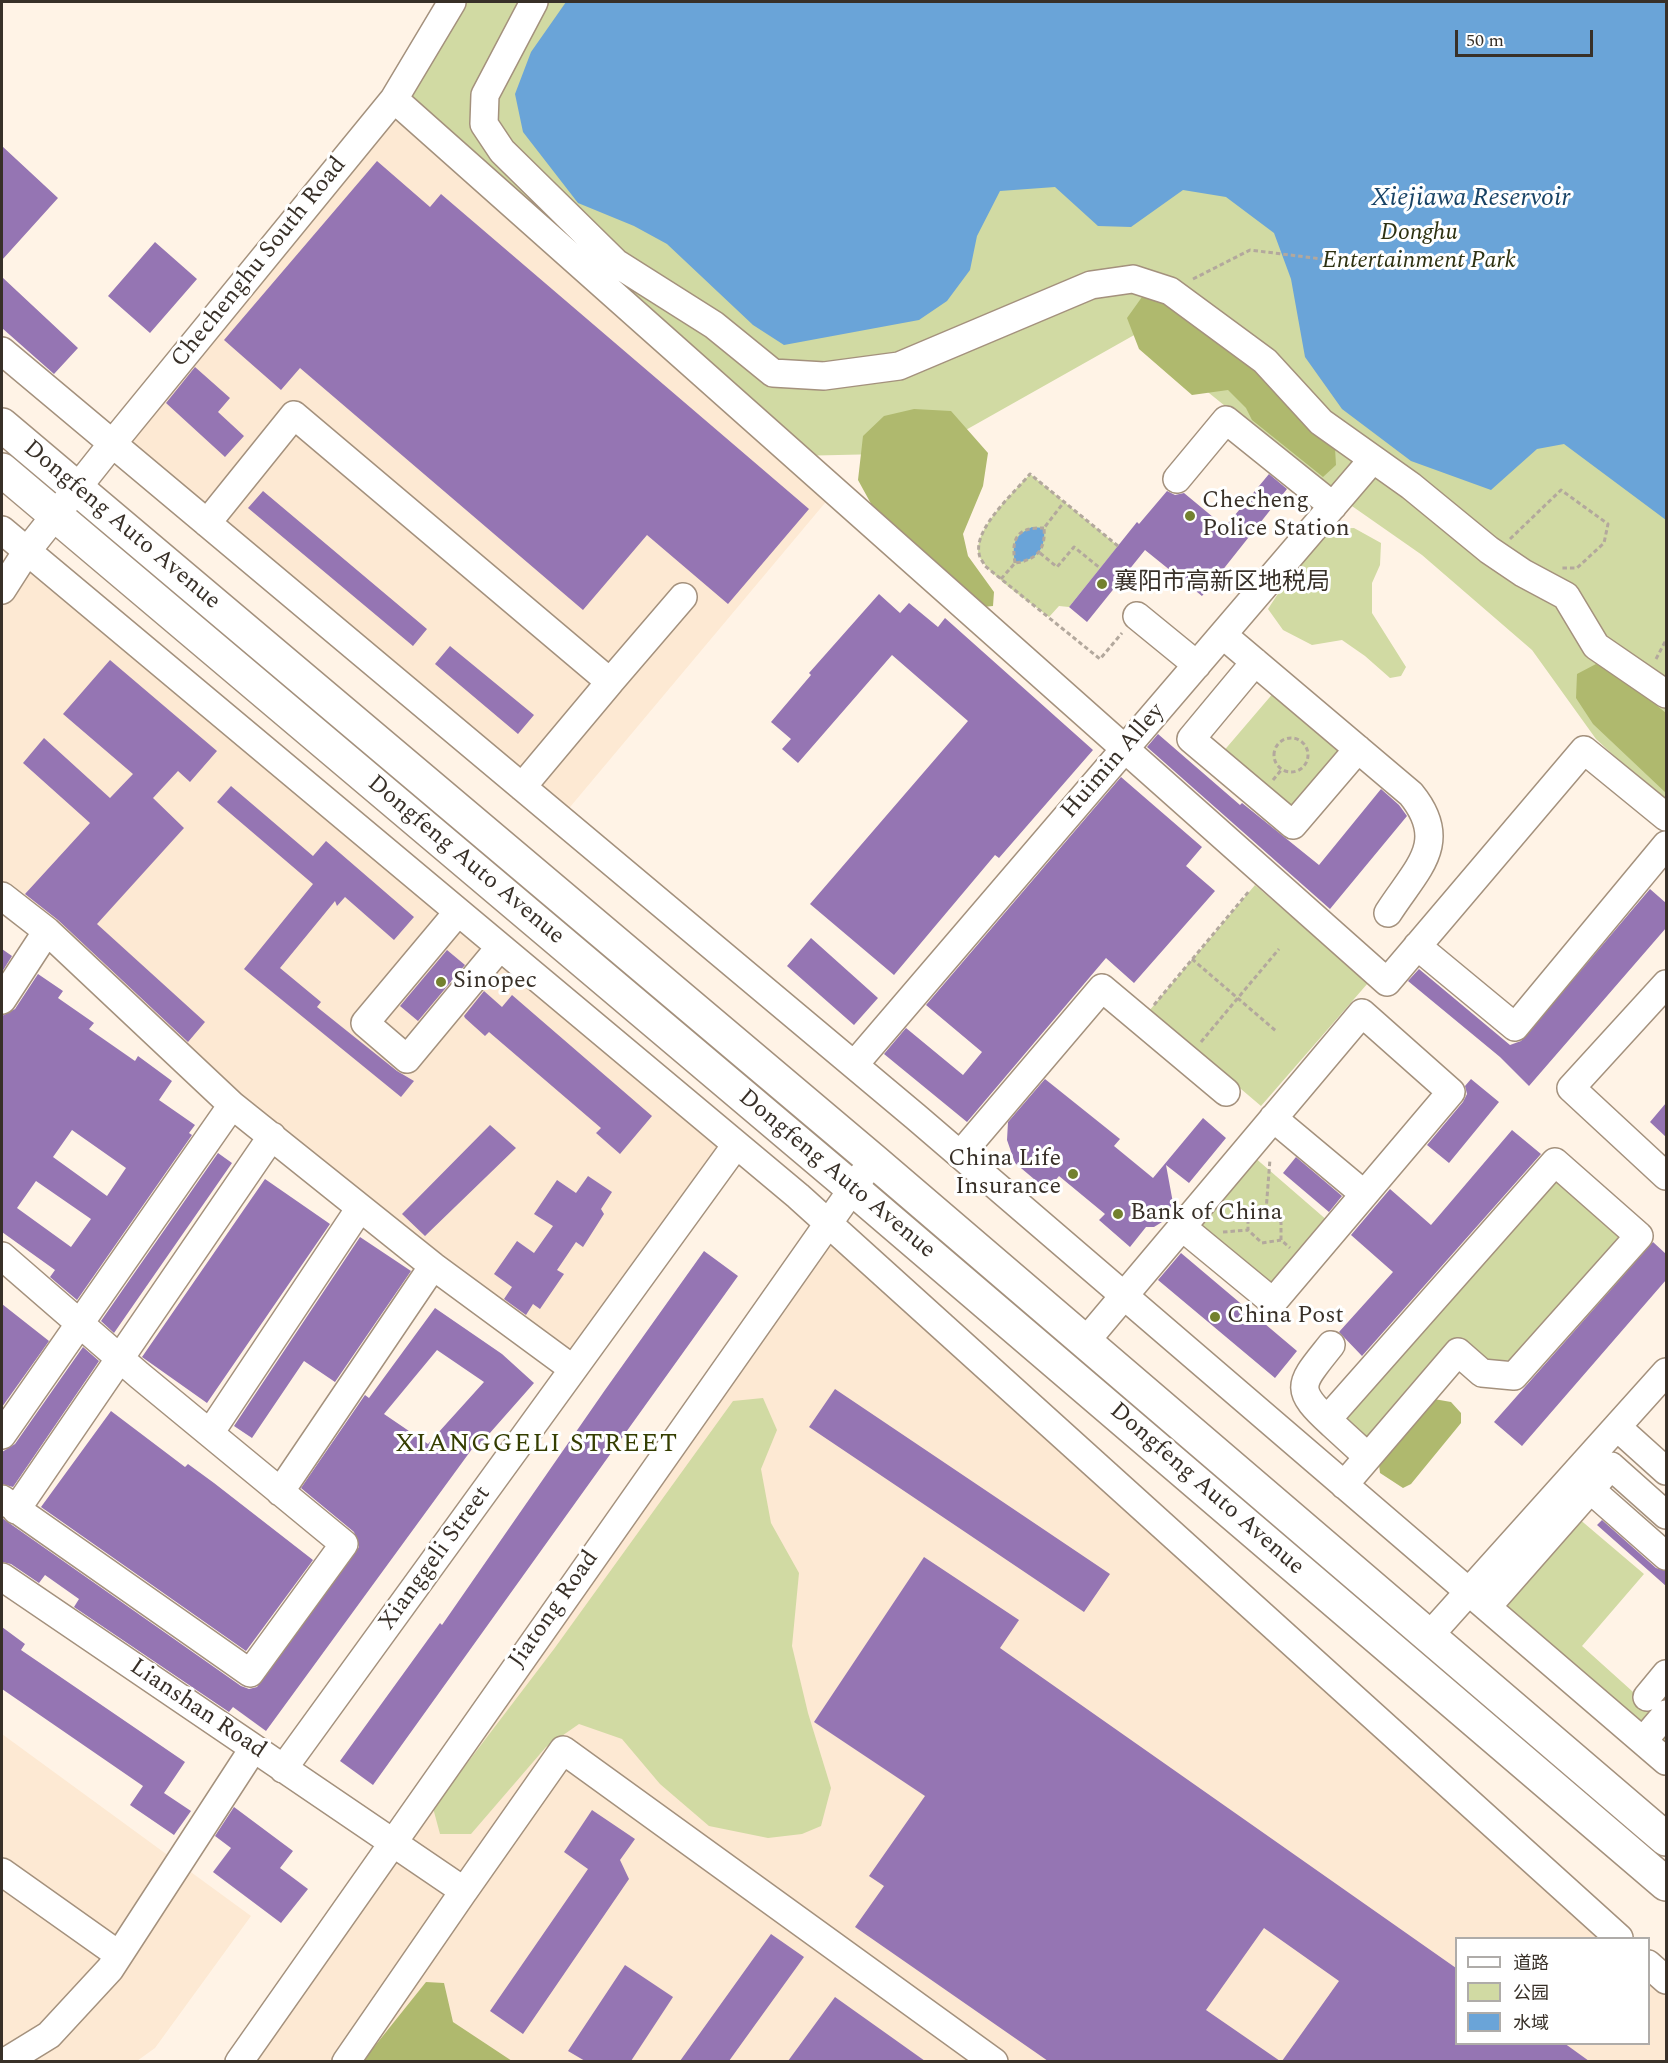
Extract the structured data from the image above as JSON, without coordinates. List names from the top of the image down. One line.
{"streets":{"main road":["Dongfeng Auto Avenue"],"street":["Chechenghu South Road","Huimin Alley","Xianggeli Street","Jiatong Road","Lianshan Road"]},"crossings":[["Chechenghu South Road","Dongfeng Auto Avenue"],["Dongfeng Auto Avenue","Jiatong Road"],["Xianggeli Street","Lianshan Road"],["Jiatong Road","Lianshan Road"]],"districts":["XIANGGELI STREET"],"water":["Xiejiawa Reservoir"],"parks":["Donghu Entertainment Park"],"places":["Checheng Police Station","襄阳市高新区地税局","Sinopec","China Life Insurance","Bank of China","China Post"],"legend":["道路","公园","水域"],"scale_bar":"50 m"}
